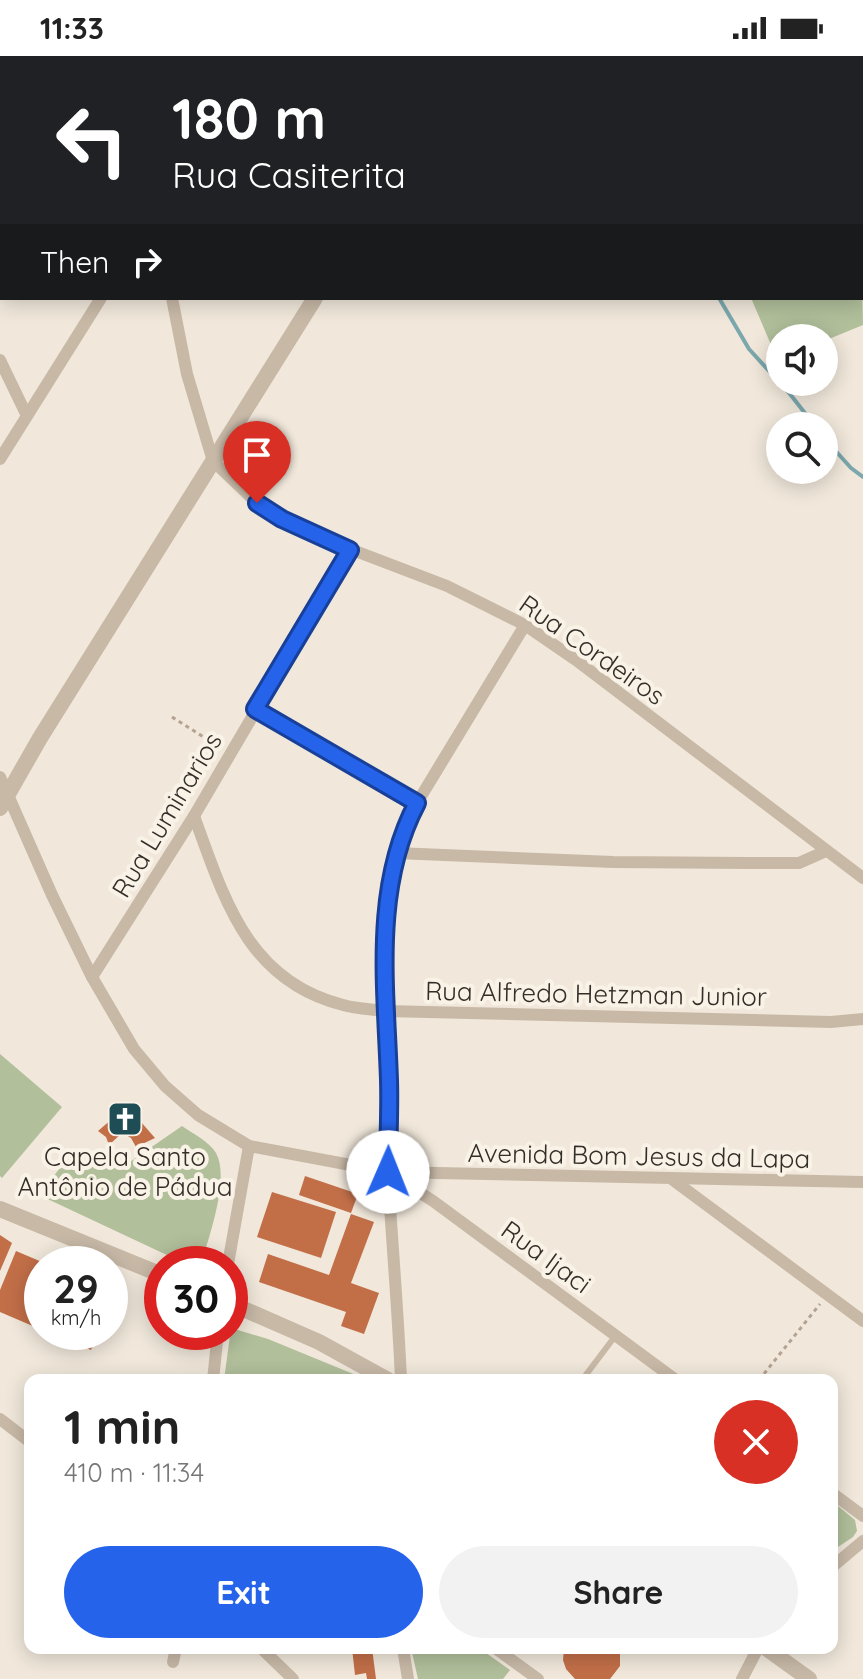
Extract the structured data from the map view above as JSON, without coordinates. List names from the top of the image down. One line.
{"streets":{"street":["Rua Cordeiros","Rua Luminarios","Rua Alfredo Hetzman Junior","Avenida Bom Jesus da Lapa","Rua Ijaci"]},"crossings":[["Rua Cordeiros","Rua Luminarios"],["Rua Luminarios","Rua Alfredo Hetzman Junior"],["Rua Luminarios","Avenida Bom Jesus da Lapa"],["Avenida Bom Jesus da Lapa","Rua Ijaci"]],"places":{"church":["Capela Santo Antônio de Pádua"]},"page":{"status":"11:33","turn":["180 m","Rua Casiterita"],"then":"Then","speed":"29 km/h","limit":"30","heading":["1 min","410 m · 11:34"],"buttons":["Exit","Share"]}}
